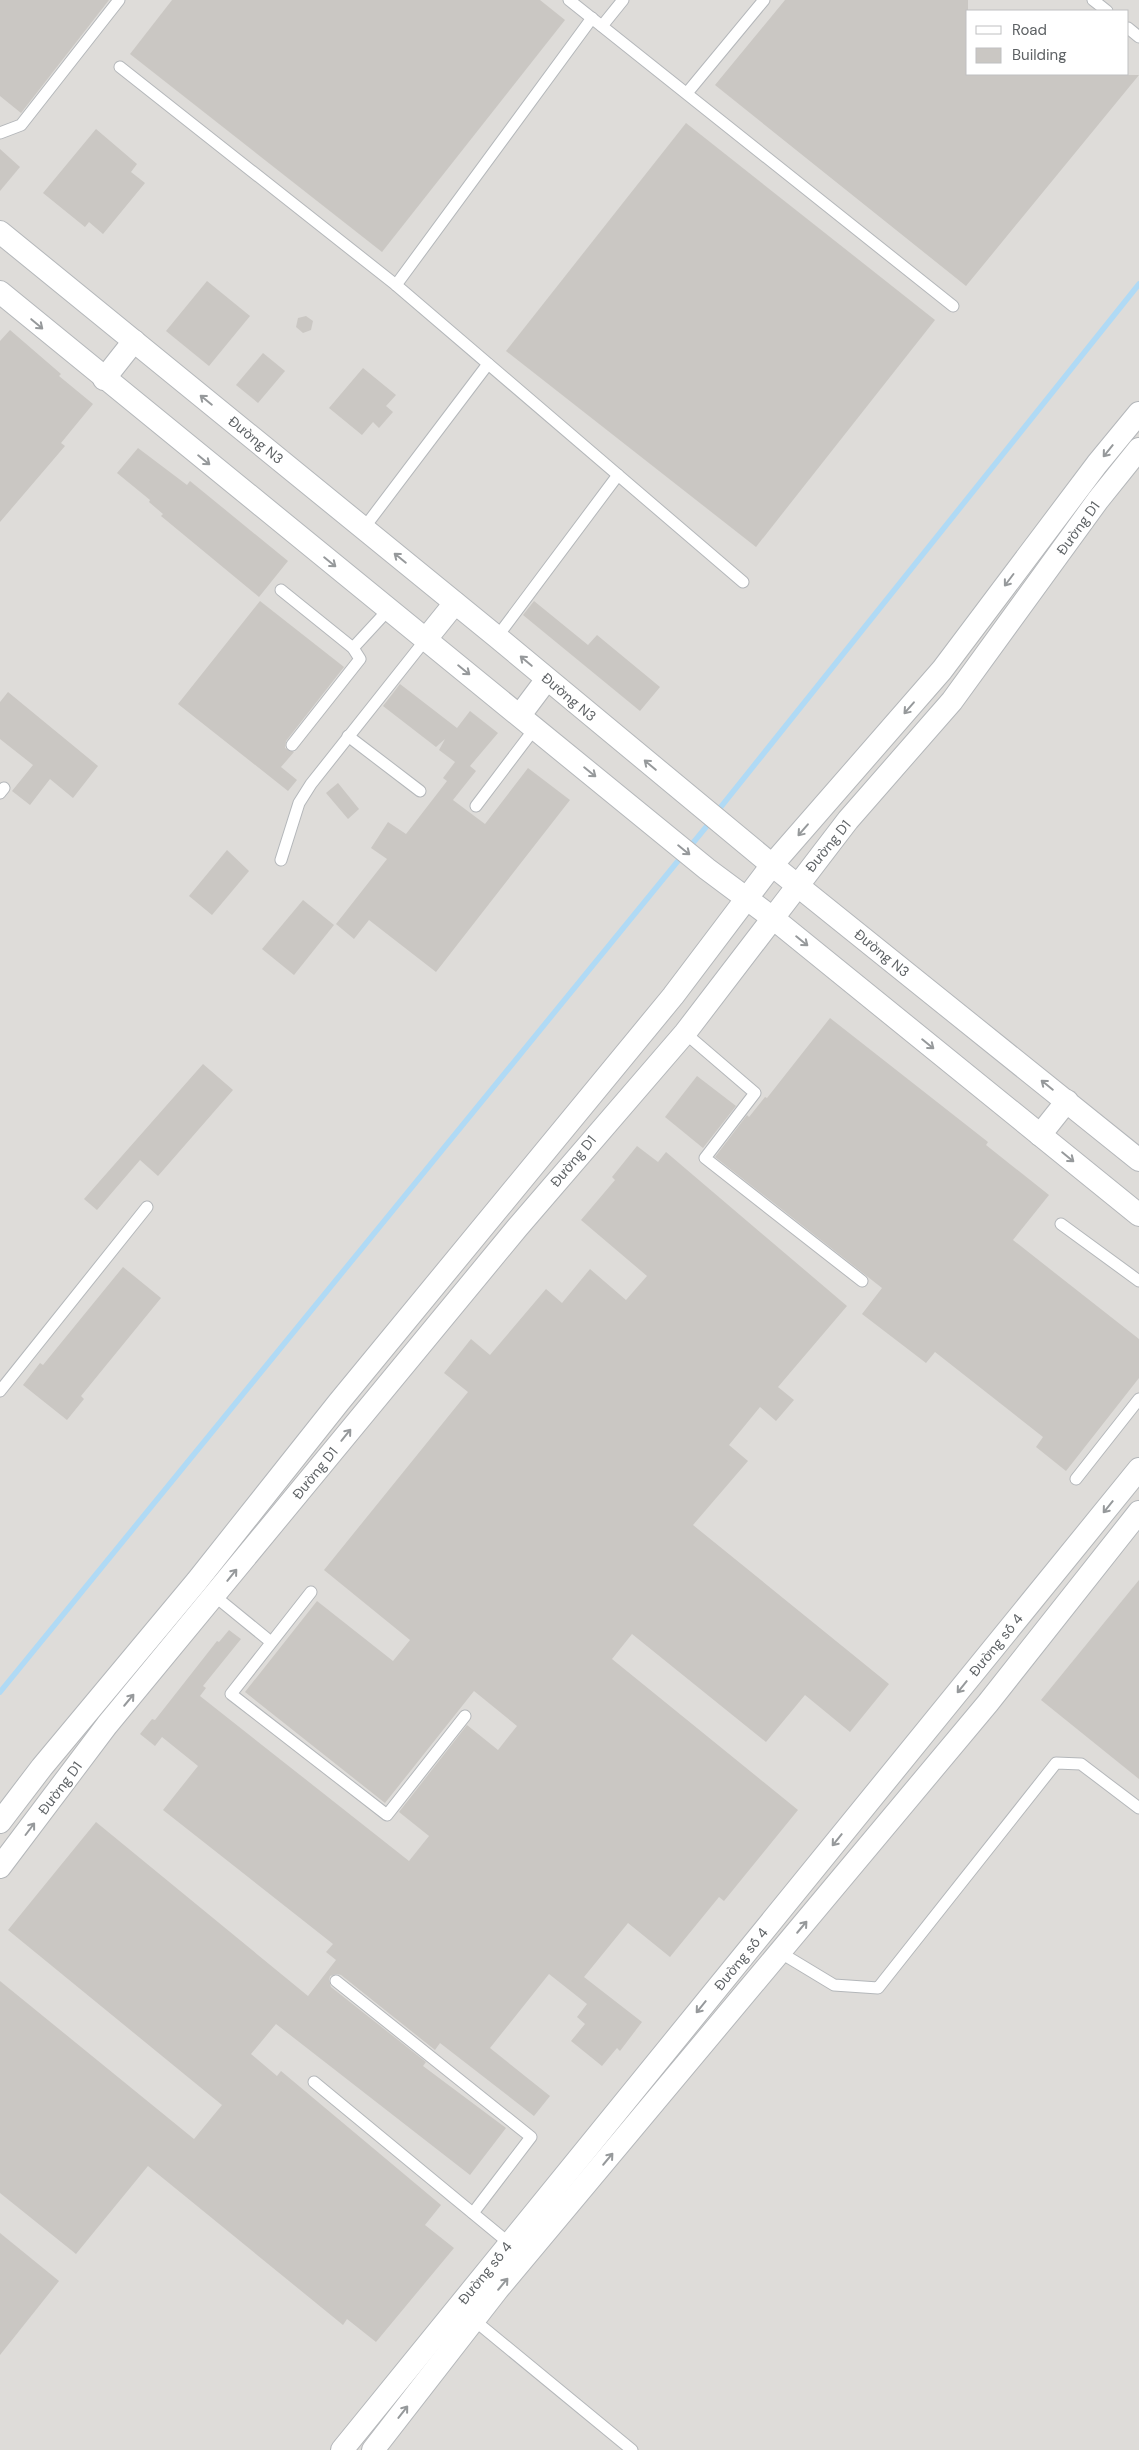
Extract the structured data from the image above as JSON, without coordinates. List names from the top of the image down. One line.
{"streets":{"street":["Đường N3","Đường D1","Đường số 4"]},"crossings":[["Đường N3","Đường D1"]],"legend":["Road","Building"]}
